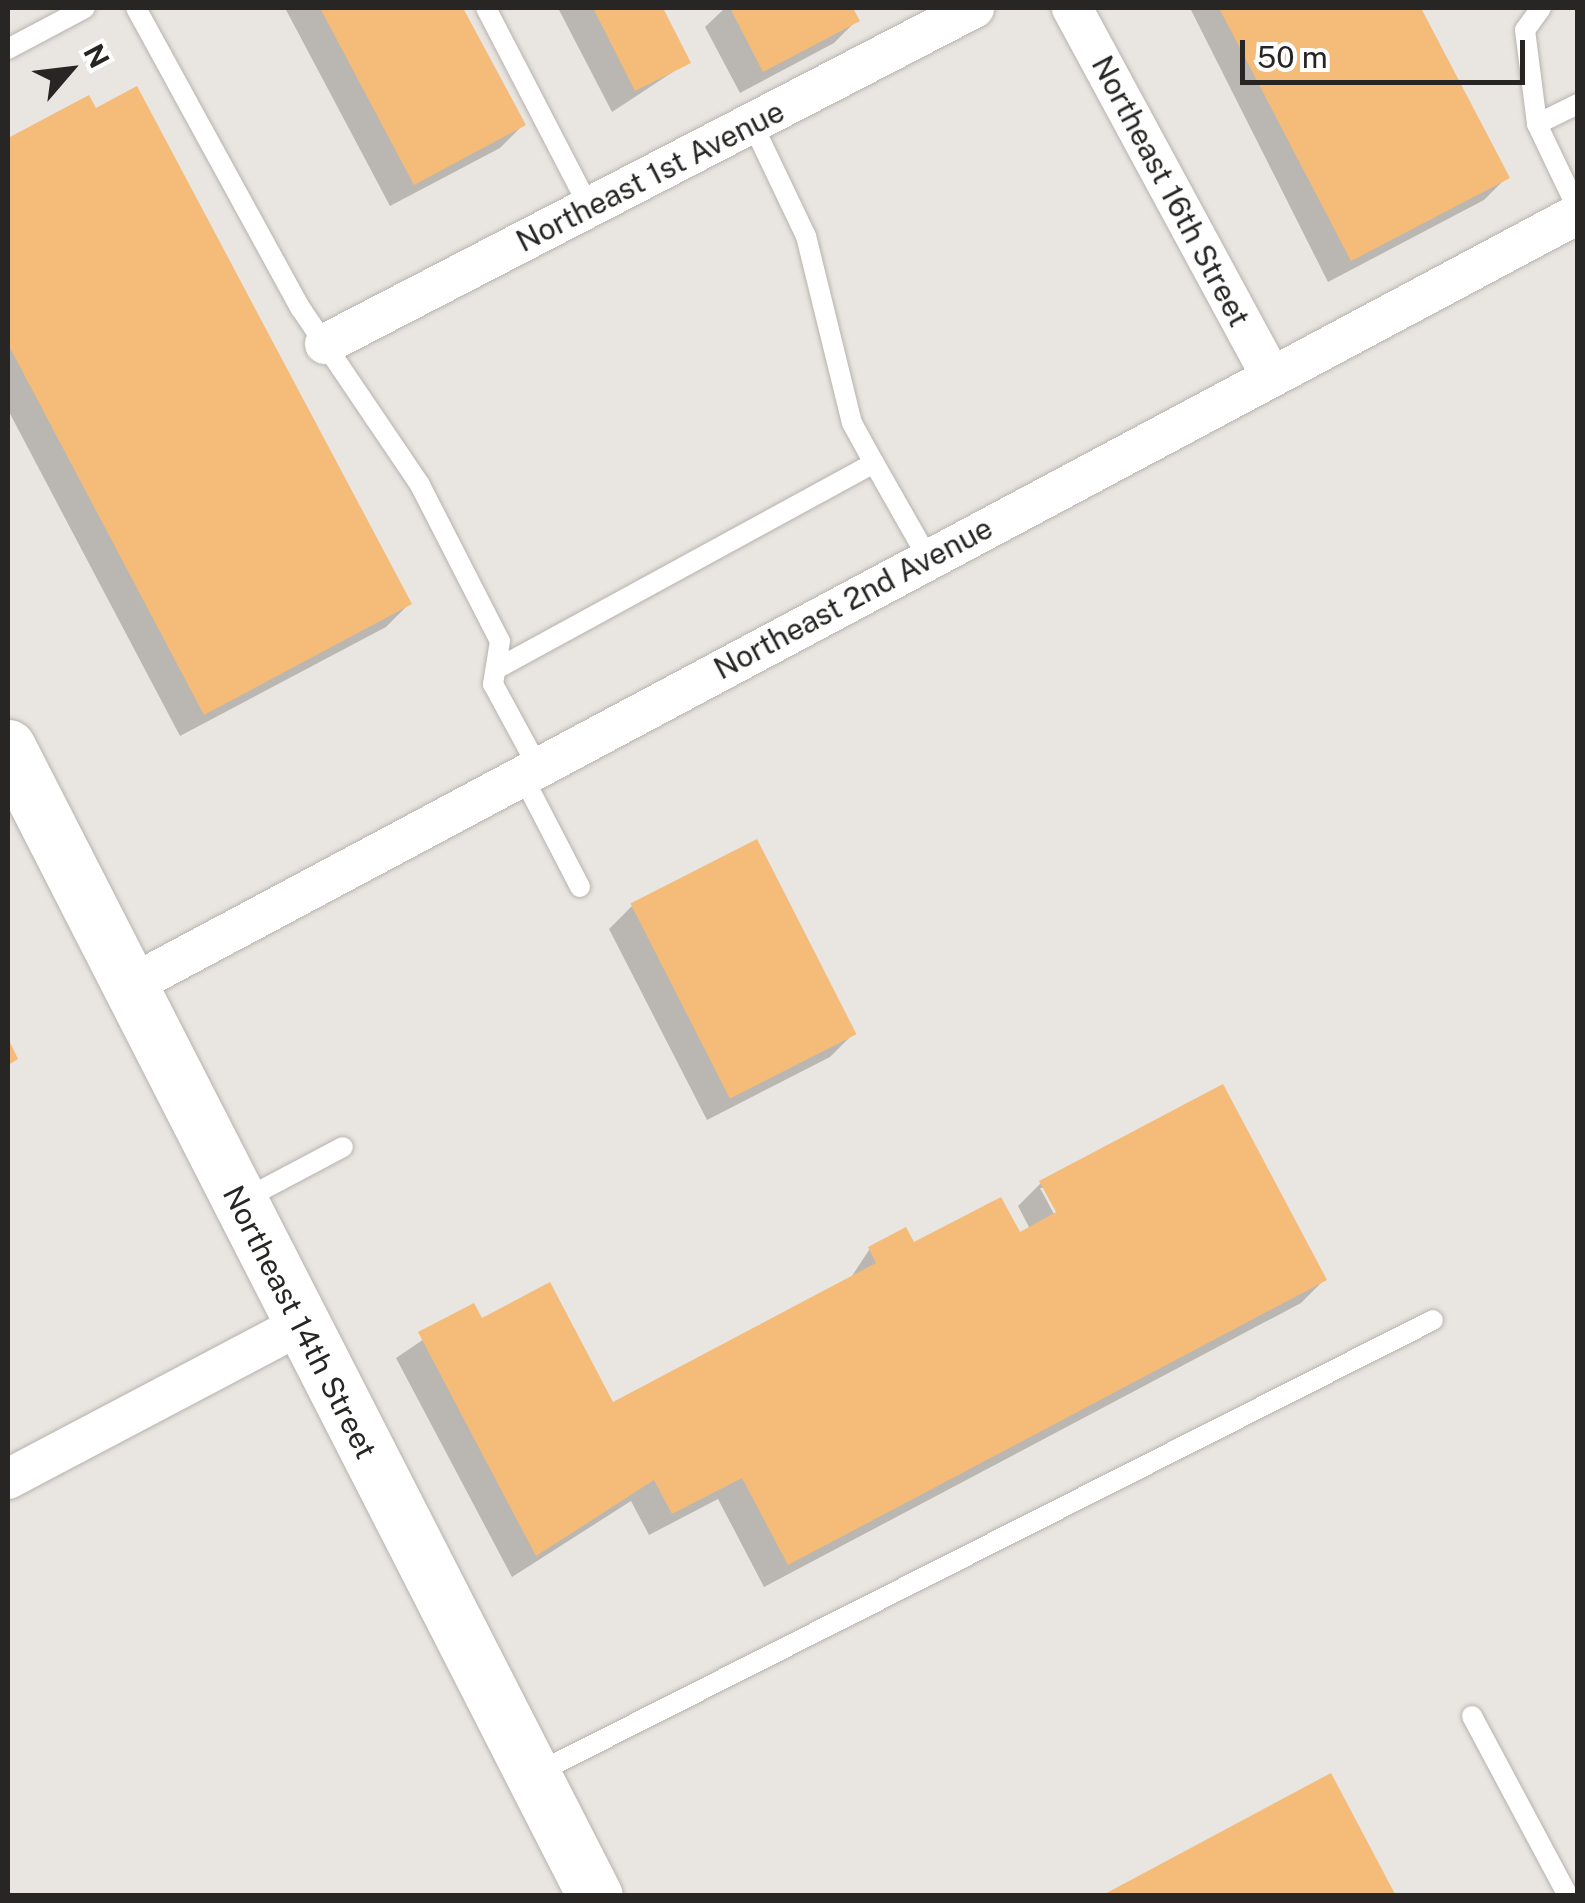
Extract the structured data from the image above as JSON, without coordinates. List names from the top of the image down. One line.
{"streets":{"street":["Northeast 1st Avenue","Northeast 16th Street","Northeast 2nd Avenue","Northeast 14th Street"]},"crossings":[["Northeast 16th Street","Northeast 2nd Avenue"],["Northeast 2nd Avenue","Northeast 14th Street"]],"scale_bar":"50 m","north":"top right"}
